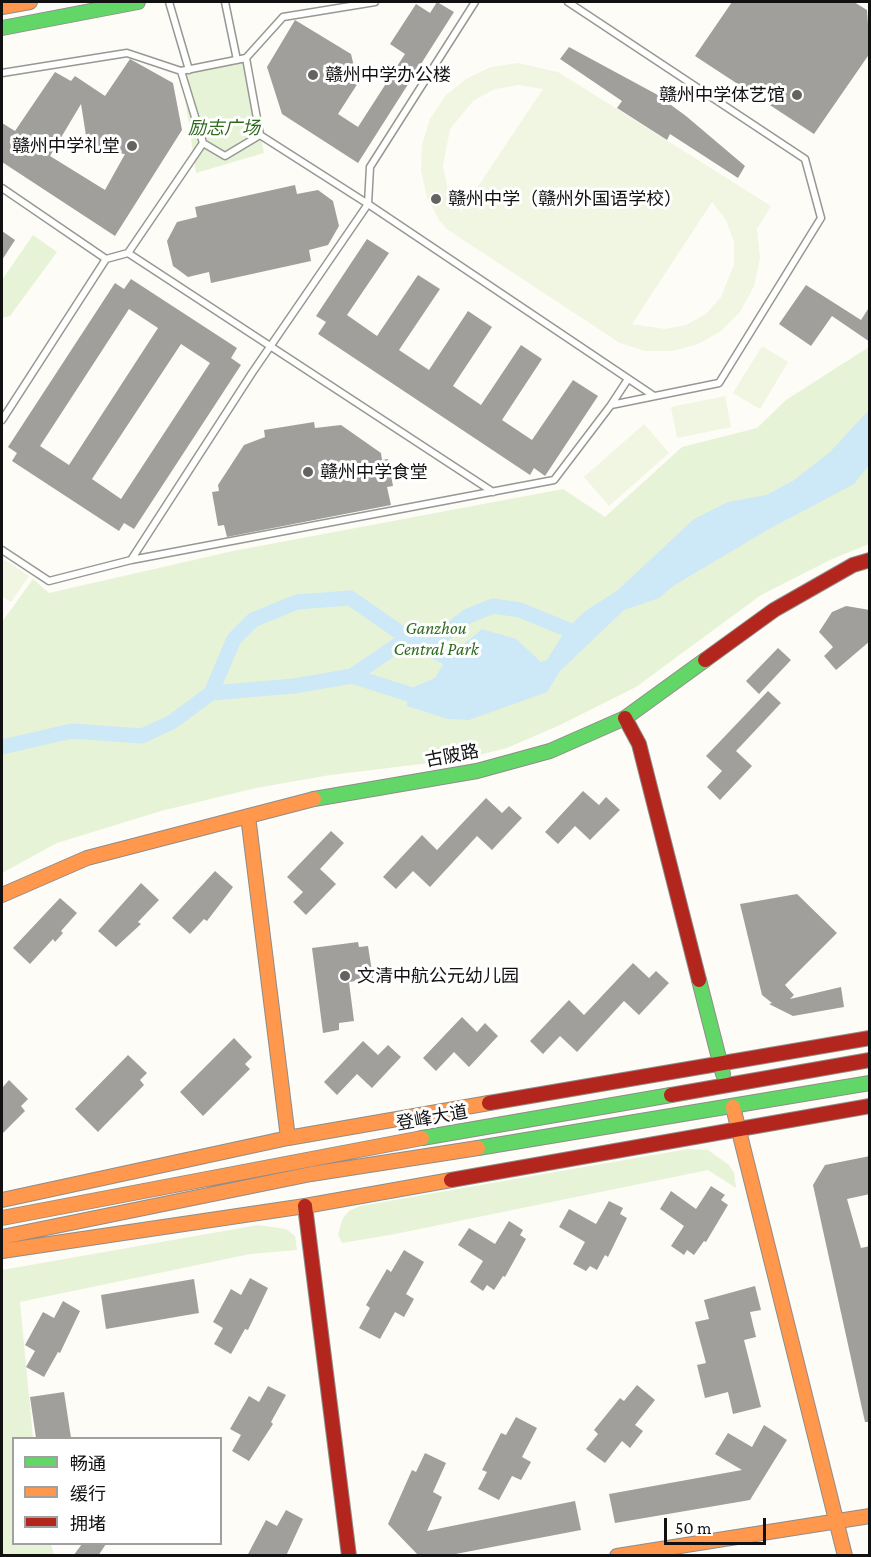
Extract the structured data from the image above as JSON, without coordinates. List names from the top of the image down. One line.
{"streets":{"street":["古陂路","登峰大道"]},"parks":["励志广场","Ganzhou Central Park"],"places":["赣州中学办公楼","赣州中学体艺馆","赣州中学礼堂","赣州中学（赣州外国语学校）","赣州中学食堂","文清中航公元幼儿园"],"legend":["畅通","缓行","拥堵"],"scale_bar":"50 m"}
